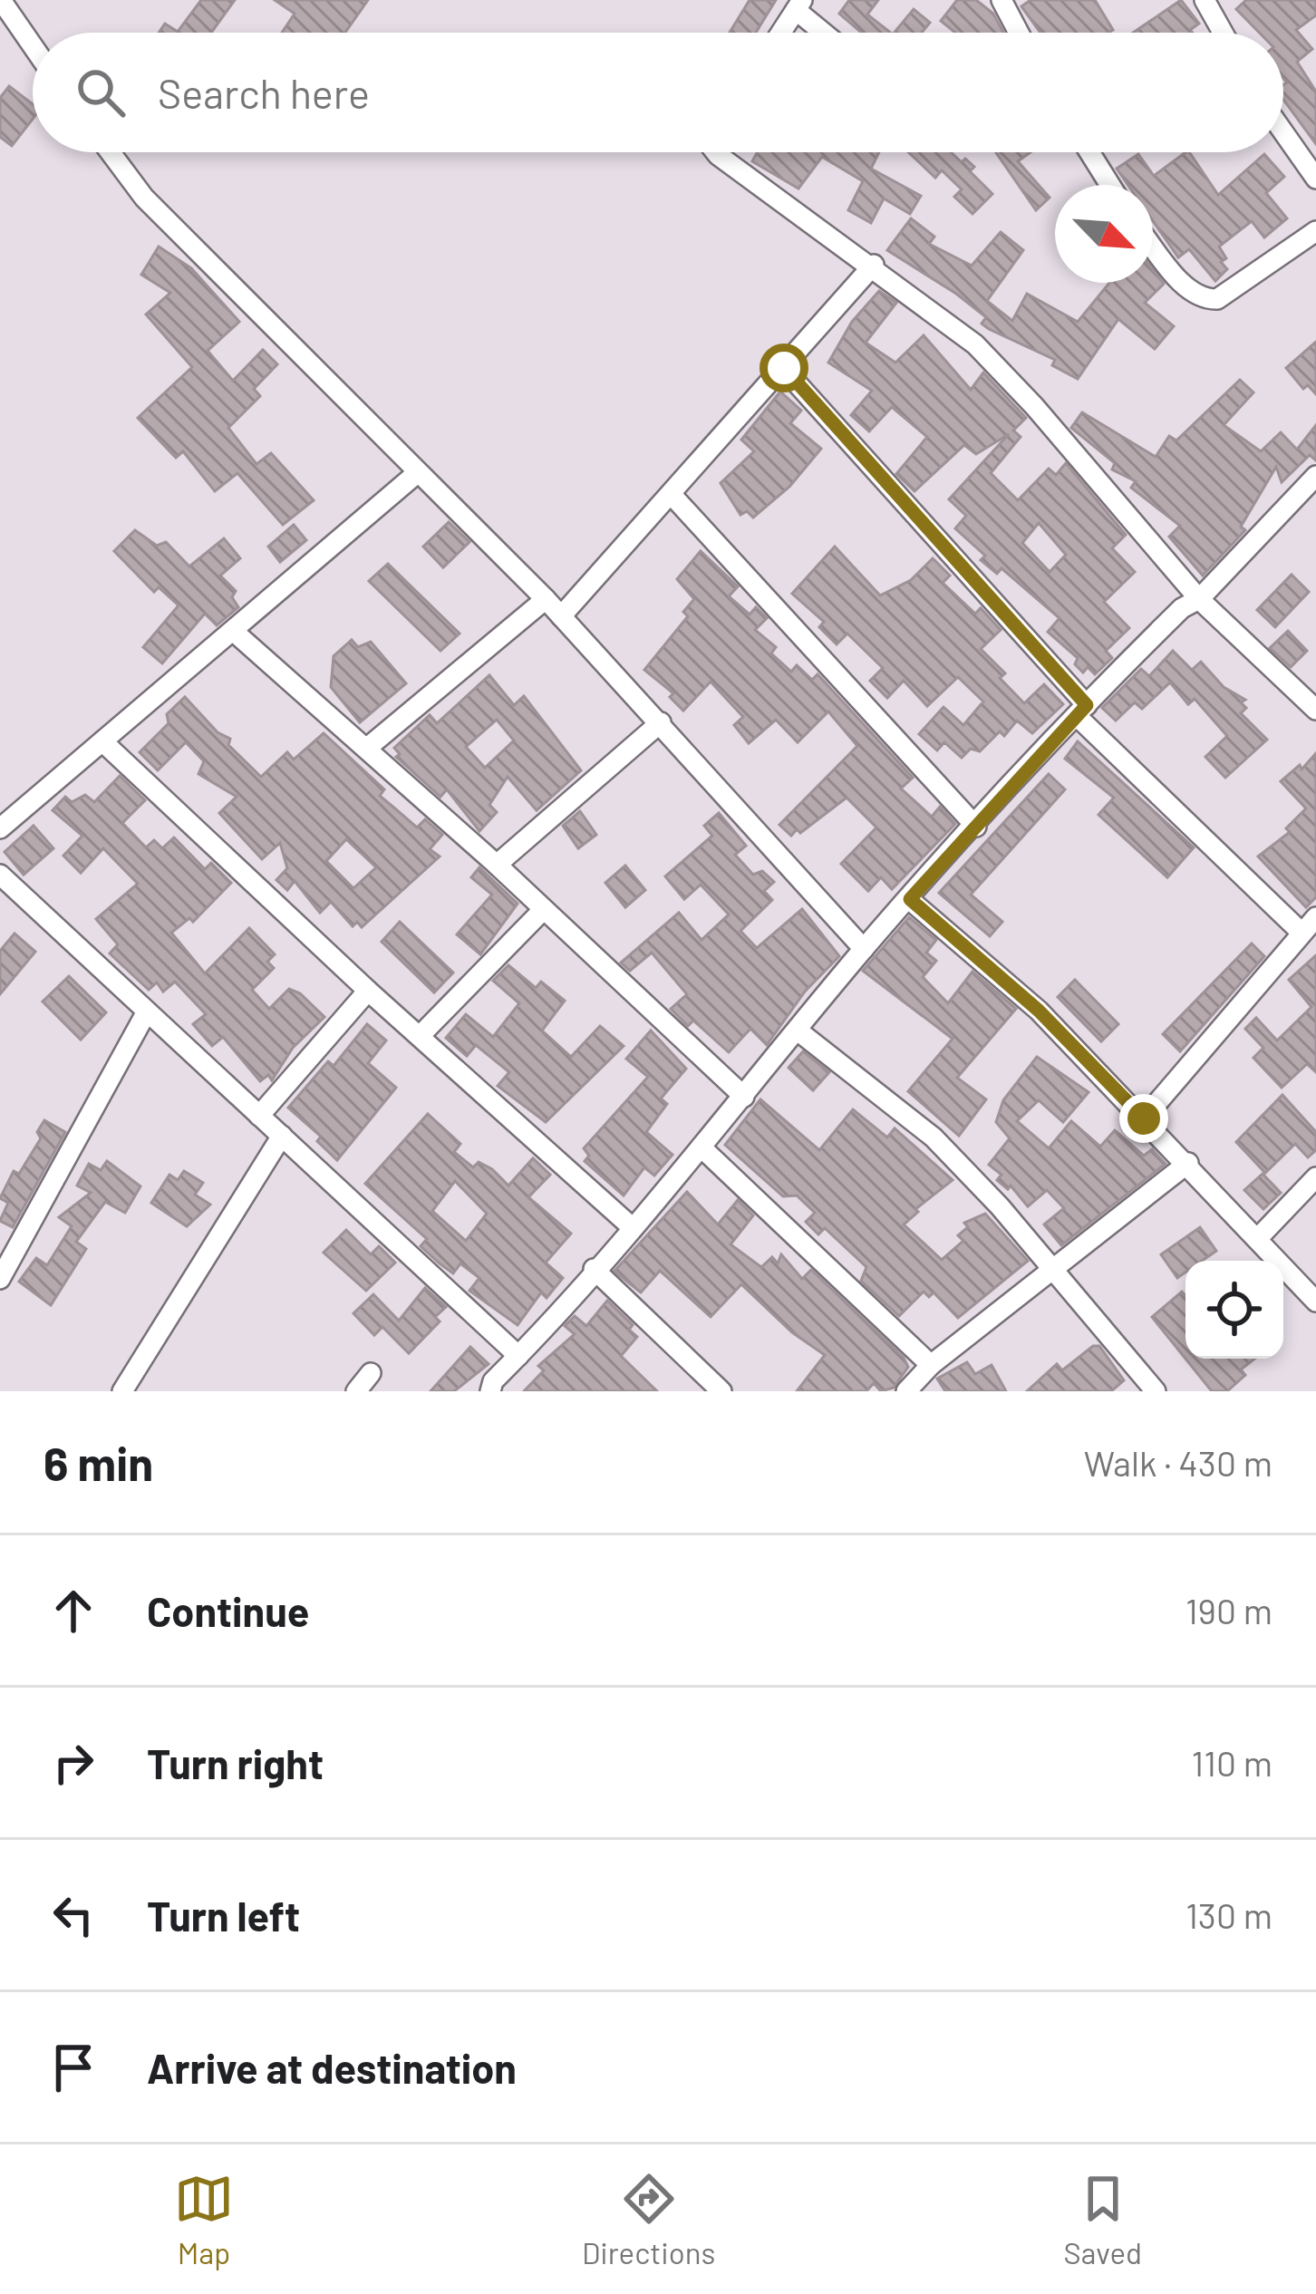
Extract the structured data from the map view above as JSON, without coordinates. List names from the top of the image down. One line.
{"north":"bottom right","page":{"search":"Search here","heading":["6 min","Walk · 430 m"],"list":[["Continue","190 m"],["Turn right","110 m"],["Turn left","130 m"],"Arrive at destination"],"nav":["Map","Directions","Saved"]}}
